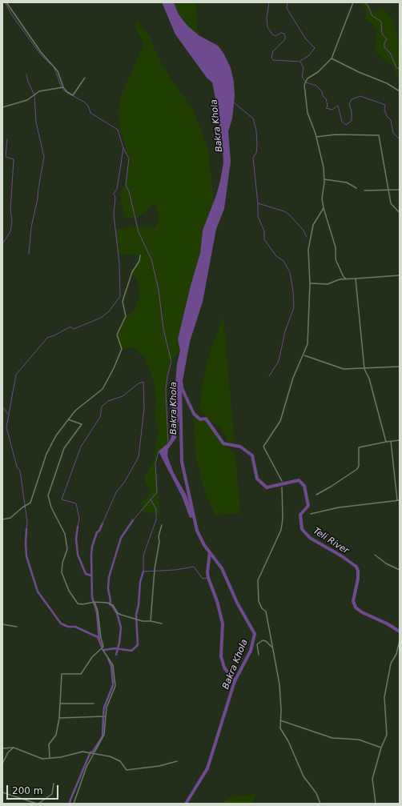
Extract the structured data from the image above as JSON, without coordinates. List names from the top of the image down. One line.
{"water":["Bakra Khola","Teli River"],"scale_bar":"200 m"}
